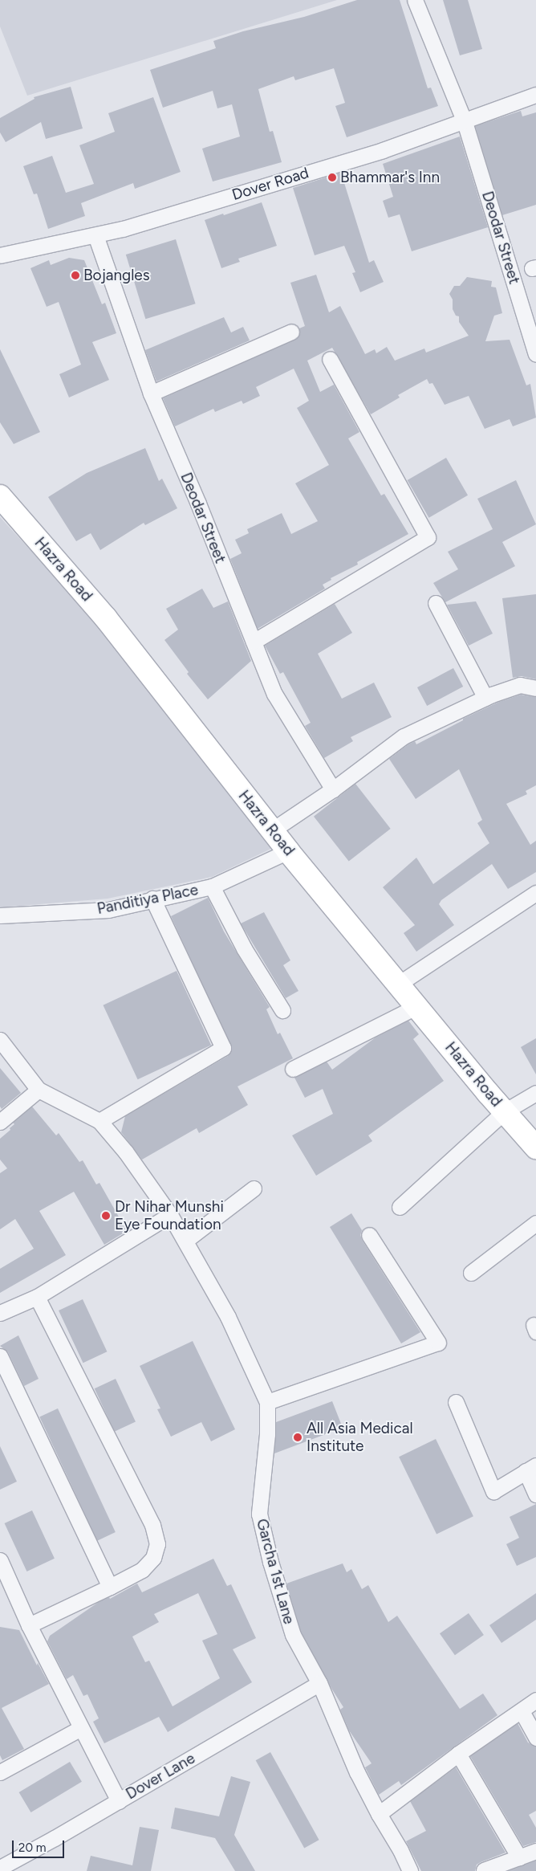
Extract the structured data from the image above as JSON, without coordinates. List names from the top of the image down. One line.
{"streets":{"main road":["Hazra Road"],"street":["Dover Road","Deodar Street","Panditiya Place","Garcha 1st Lane","Dover Lane"]},"crossings":[["Dover Road","Deodar Street"],["Hazra Road","Panditiya Place"],["Garcha 1st Lane","Dover Lane"]],"places":["Bhammar's Inn","Bojangles","Dr Nihar Munshi Eye Foundation","All Asia Medical Institute"],"scale_bar":"20 m"}
